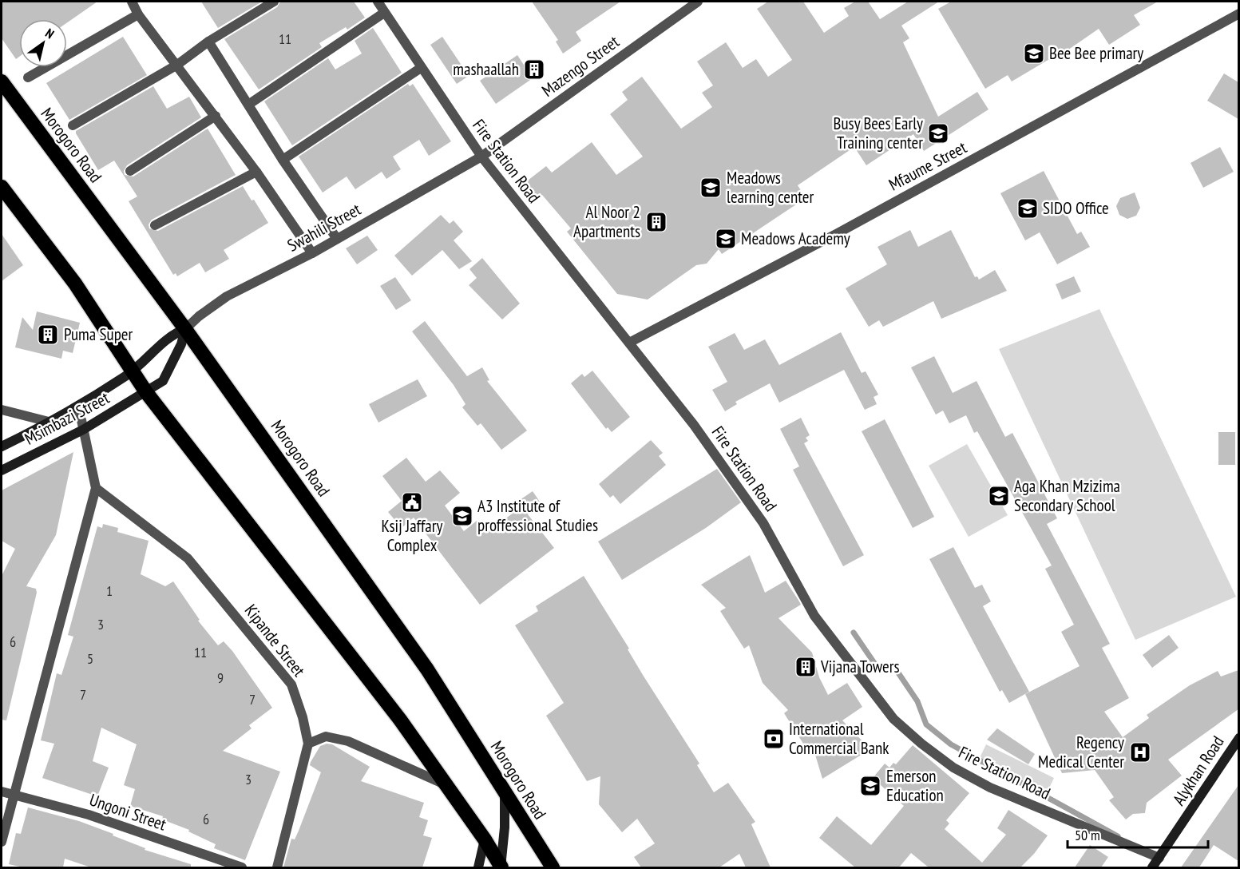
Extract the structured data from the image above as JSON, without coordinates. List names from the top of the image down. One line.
{"streets":{"highway":["Morogoro Road"],"street":["Mazengo Street","Fire Station Road","Mfaume Street","Swahili Street","Msimbazi Street","Kipande Street","Alykhan Road","Ungoni Street"]},"crossings":[["Mazengo Street","Fire Station Road"],["Mazengo Street","Swahili Street"],["Morogoro Road","Swahili Street"],["Morogoro Road","Msimbazi Street"],["Fire Station Road","Mfaume Street"],["Fire Station Road","Swahili Street"],["Fire Station Road","Alykhan Road"],["Swahili Street","Msimbazi Street"]],"places":{"school or university":["Bee Bee primary","Busy Bees Early Training center","Meadows learning center","SIDO Office","Meadows Academy","Aga Khan Mzizima Secondary School","A3 Institute of proffessional Studies","Emerson Education"],"building":["mashaallah","Al Noor 2 Apartments","Puma Super","Vijana Towers"],"public building":["Ksij Jaffary Complex"],"bank":["International Commercial Bank"],"hospital":["Regency Medical Center"]},"house_numbers":["11","1","3","6","11","5","9","7","7","3","6"],"scale_bar":"50 m","north":"top right"}
